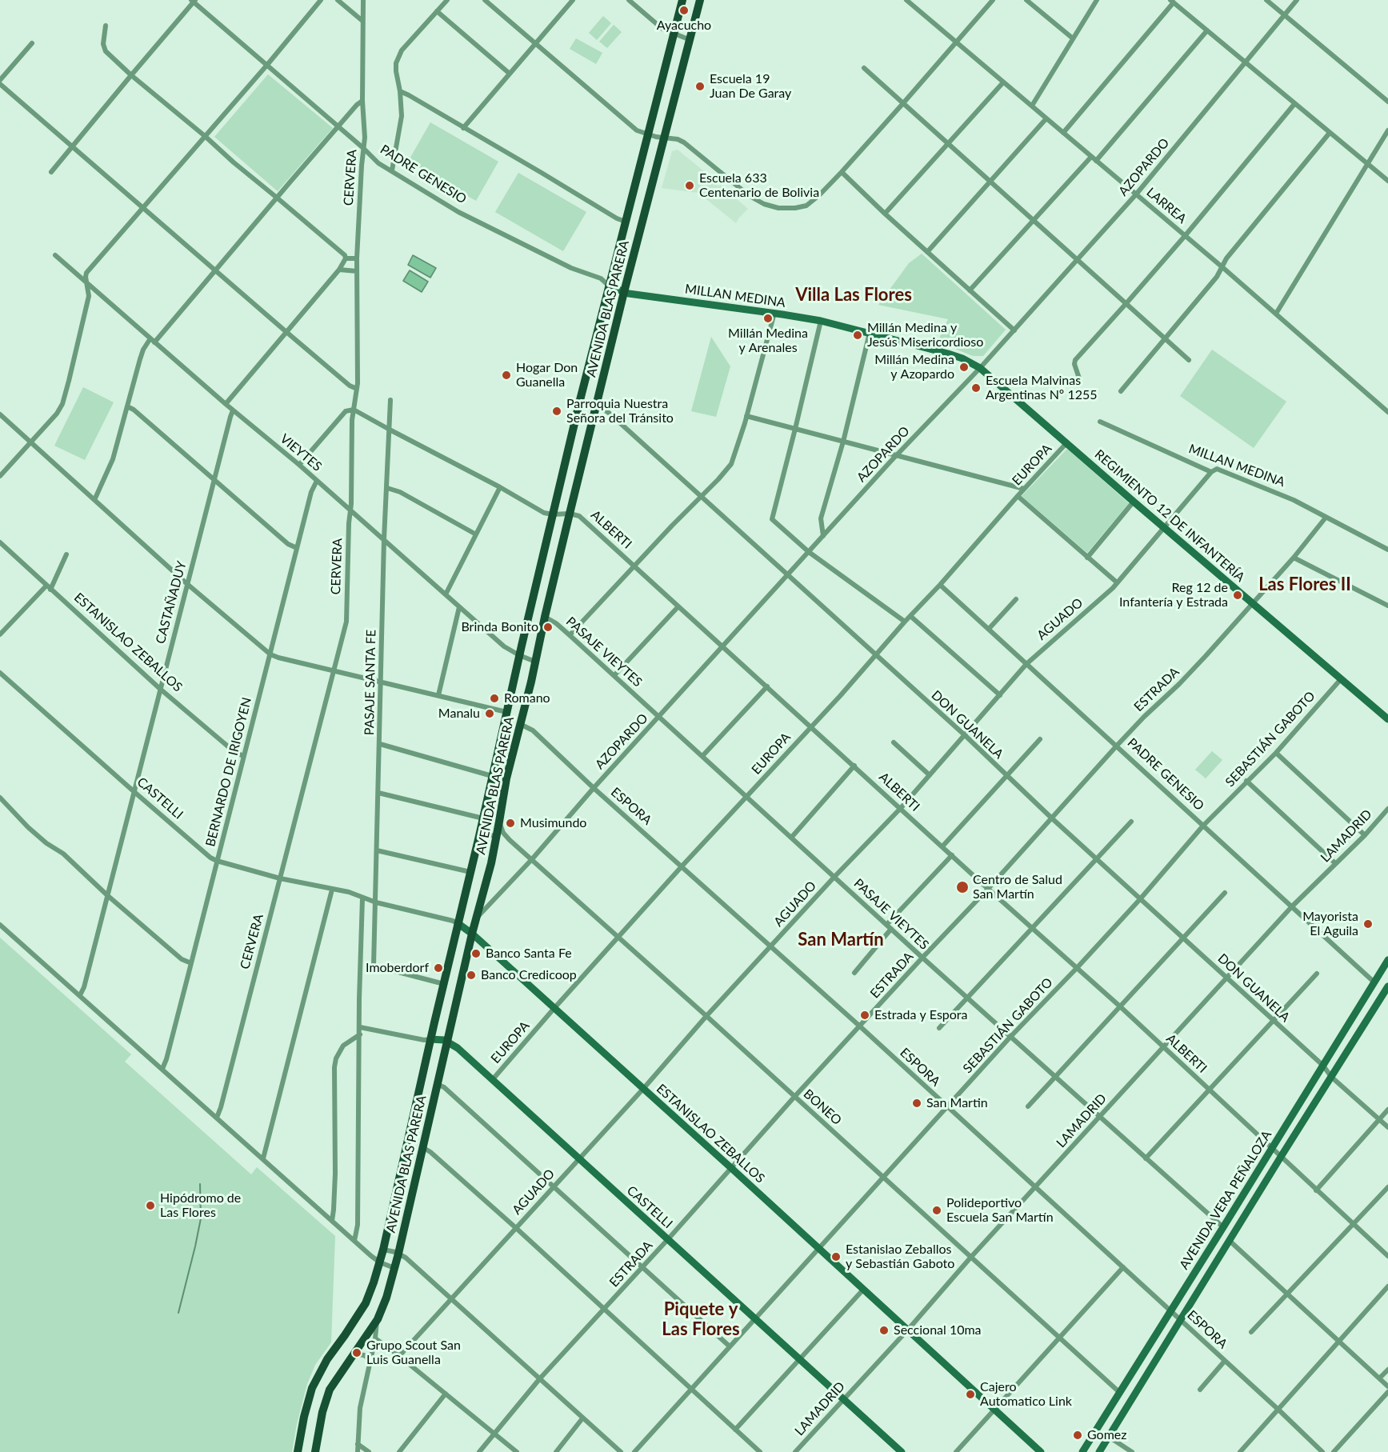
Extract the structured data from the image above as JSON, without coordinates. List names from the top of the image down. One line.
{"streets":{"main road":["PADRE GENESIO","MILLAN MEDINA","AVENIDA BLAS PARERA","REGIMIENTO 12 DE INFANTERÍA","ESTANISLAO ZEBALLOS","CASTELLI","AVENIDA VERA PEÑALOZA"],"street":["AZOPARDO","CERVERA","LARREA","VIEYTES","EUROPA","ALBERTI","CASTAÑADUY","AGUADO","PASAJE VIEYTES","PASAJE SANTA FE","ESTRADA","DON GUANELA","SEBASTIÁN GABOTO","BERNARDO DE IRIGOYEN","ESPORA","LAMADRID","BONEO"]},"crossings":[["AZOPARDO","LARREA"],["AZOPARDO","MILLAN MEDINA"],["AZOPARDO","AVENIDA BLAS PARERA"],["AZOPARDO","REGIMIENTO 12 DE INFANTERÍA"],["AZOPARDO","ALBERTI"],["AZOPARDO","PASAJE VIEYTES"],["AZOPARDO","DON GUANELA"],["AZOPARDO","ESPORA"],["AZOPARDO","BONEO"],["PADRE GENESIO","CERVERA"],["PADRE GENESIO","MILLAN MEDINA"],["PADRE GENESIO","AVENIDA BLAS PARERA"],["PADRE GENESIO","EUROPA"],["PADRE GENESIO","AGUADO"],["PADRE GENESIO","ESTRADA"],["PADRE GENESIO","SEBASTIÁN GABOTO"],["PADRE GENESIO","LAMADRID"],["PADRE GENESIO","AVENIDA VERA PEÑALOZA"],["CERVERA","VIEYTES"],["CERVERA","ALBERTI"],["CERVERA","CASTELLI"],["MILLAN MEDINA","AVENIDA BLAS PARERA"],["MILLAN MEDINA","REGIMIENTO 12 DE INFANTERÍA"],["MILLAN MEDINA","AGUADO"],["MILLAN MEDINA","ESTRADA"],["AVENIDA BLAS PARERA","VIEYTES"],["AVENIDA BLAS PARERA","ALBERTI"],["AVENIDA BLAS PARERA","ESTANISLAO ZEBALLOS"],["AVENIDA BLAS PARERA","PASAJE VIEYTES"],["AVENIDA BLAS PARERA","PASAJE SANTA FE"],["AVENIDA BLAS PARERA","DON GUANELA"],["AVENIDA BLAS PARERA","CASTELLI"],["AVENIDA BLAS PARERA","ESPORA"],["AVENIDA BLAS PARERA","BONEO"],["VIEYTES","CASTAÑADUY"],["VIEYTES","PASAJE SANTA FE"],["VIEYTES","BERNARDO DE IRIGOYEN"],["EUROPA","REGIMIENTO 12 DE INFANTERÍA"],["EUROPA","ALBERTI"],["EUROPA","ESTANISLAO ZEBALLOS"],["EUROPA","PASAJE VIEYTES"],["EUROPA","DON GUANELA"],["EUROPA","CASTELLI"],["EUROPA","ESPORA"],["EUROPA","BONEO"],["REGIMIENTO 12 DE INFANTERÍA","AGUADO"],["REGIMIENTO 12 DE INFANTERÍA","ESTRADA"],["REGIMIENTO 12 DE INFANTERÍA","SEBASTIÁN GABOTO"],["ALBERTI","AGUADO"],["ALBERTI","PASAJE SANTA FE"],["ALBERTI","ESTRADA"],["ALBERTI","SEBASTIÁN GABOTO"],["ALBERTI","LAMADRID"],["ALBERTI","AVENIDA VERA PEÑALOZA"],["CASTAÑADUY","ESTANISLAO ZEBALLOS"],["CASTAÑADUY","CASTELLI"],["AGUADO","ESTANISLAO ZEBALLOS"],["AGUADO","PASAJE VIEYTES"],["AGUADO","DON GUANELA"],["AGUADO","CASTELLI"],["AGUADO","ESPORA"],["AGUADO","BONEO"],["ESTANISLAO ZEBALLOS","PASAJE SANTA FE"],["ESTANISLAO ZEBALLOS","ESTRADA"],["ESTANISLAO ZEBALLOS","SEBASTIÁN GABOTO"],["ESTANISLAO ZEBALLOS","BERNARDO DE IRIGOYEN"],["ESTANISLAO ZEBALLOS","CASTELLI"],["ESTANISLAO ZEBALLOS","LAMADRID"],["PASAJE VIEYTES","ESTRADA"],["PASAJE VIEYTES","SEBASTIÁN GABOTO"],["PASAJE VIEYTES","LAMADRID"],["PASAJE VIEYTES","AVENIDA VERA PEÑALOZA"],["ESTRADA","DON GUANELA"],["ESTRADA","CASTELLI"],["ESTRADA","ESPORA"],["ESTRADA","BONEO"],["DON GUANELA","SEBASTIÁN GABOTO"],["DON GUANELA","LAMADRID"],["DON GUANELA","AVENIDA VERA PEÑALOZA"],["SEBASTIÁN GABOTO","CASTELLI"],["SEBASTIÁN GABOTO","ESPORA"],["SEBASTIÁN GABOTO","BONEO"],["BERNARDO DE IRIGOYEN","CASTELLI"],["CASTELLI","LAMADRID"],["ESPORA","LAMADRID"],["ESPORA","AVENIDA VERA PEÑALOZA"],["LAMADRID","BONEO"],["BONEO","AVENIDA VERA PEÑALOZA"]],"districts":["Villa Las Flores","Las Flores II","San Martín","Piquete y Las Flores"],"places":["Ayacucho","Escuela 19 Juan De Garay","Escuela 633 Centenario de Bolivia","Millán Medina y Arenales","Millán Medina y Jesús Misericordioso","Millán Medina y Azopardo","Hogar Don Guanella","Escuela Malvinas Argentinas Nº 1255","Parroquia Nuestra Señora del Tránsito","Reg 12 de Infantería y Estrada","Brinda Bonito","Romano","Manalu","Musimundo","Centro de Salud San Martín","Mayorista El Aguila","Banco Santa Fe","Imoberdorf","Banco Credicoop","Estrada y Espora","San Martin","Hipódromo de Las Flores","Polideportivo Escuela San Martín","Estanislao Zeballos y Sebastián Gaboto","Seccional 10ma","Grupo Scout San Luis Guanella","Cajero Automatico Link","Gomez"]}
